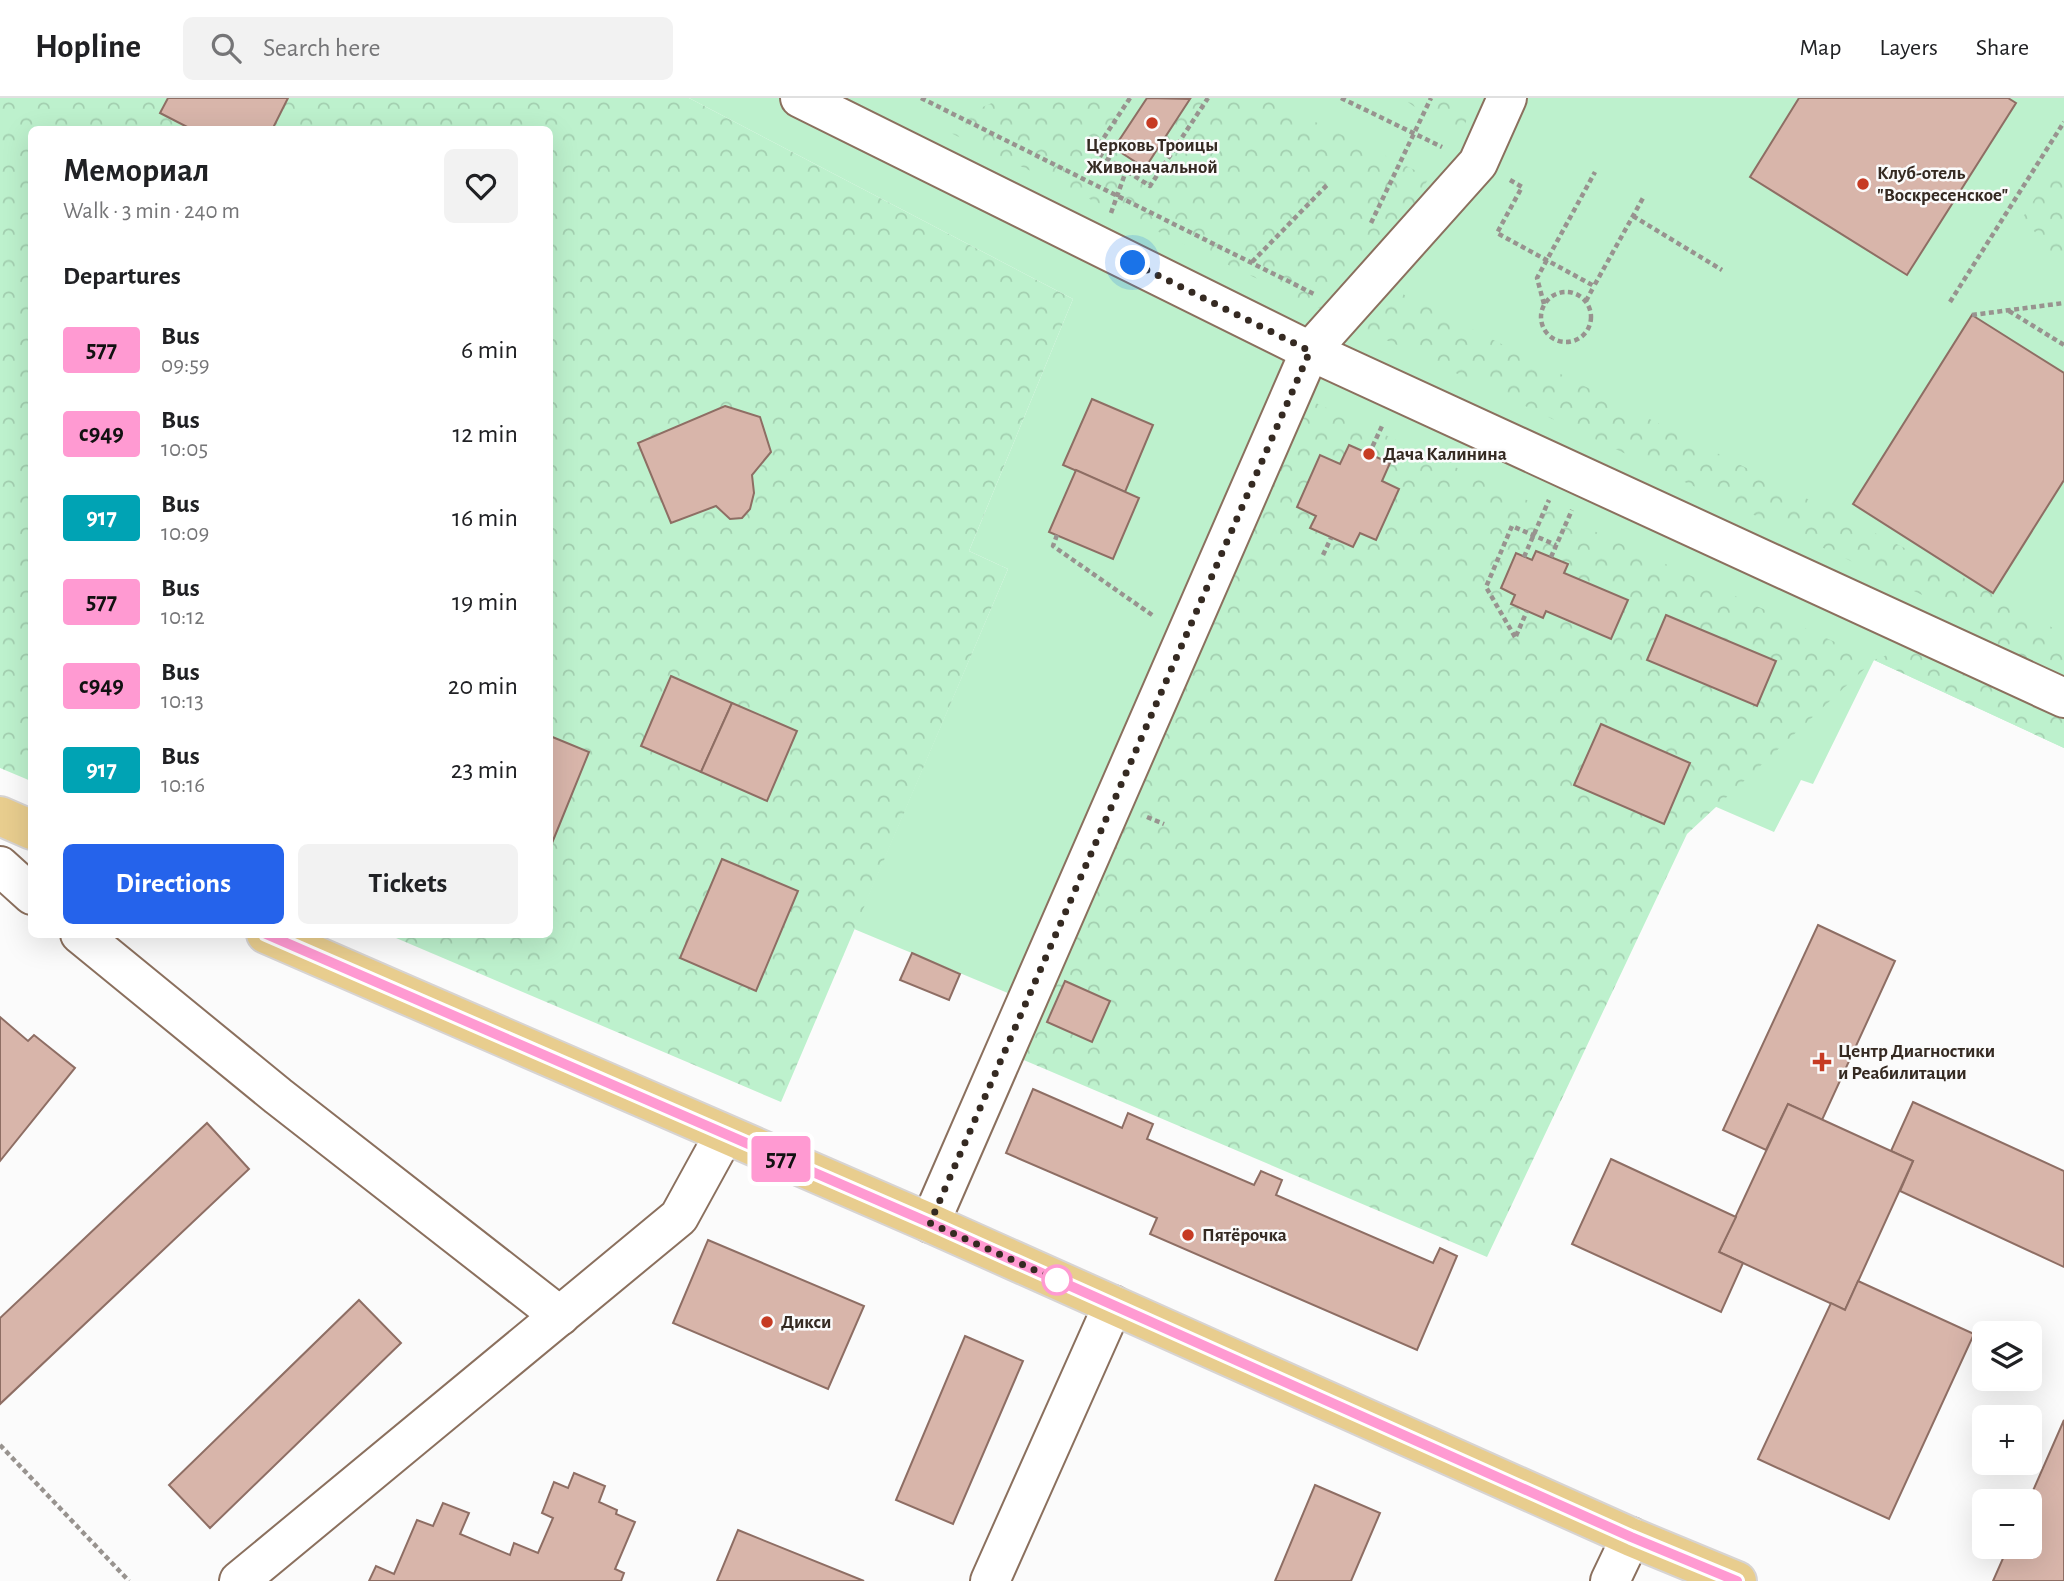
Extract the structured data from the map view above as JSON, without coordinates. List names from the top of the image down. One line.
{"places":{"other":["Церковь Троицы Живоначальной","Клуб-отель \"Воскресенское\"","Дача Калинина","Пятёрочка","Дикси"],"health":["Центр Диагностики и Реабилитации"]},"lines":["bus line 577"],"page":{"header":"Hopline","search":"Search here","nav":["Map","Layers","Share"],"on_map":"577","heading":[["Мемориал","Walk · 3 min · 240 m"],"Departures"],"list":[{"mark":"577","name":"Bus","note":"09:59","value":"6 min"},{"mark":"с949","name":"Bus","note":"10:05","value":"12 min"},{"mark":"917","name":"Bus","note":"10:09","value":"16 min"},{"mark":"577","name":"Bus","note":"10:12","value":"19 min"},{"mark":"с949","name":"Bus","note":"10:13","value":"20 min"},{"mark":"917","name":"Bus","note":"10:16","value":"23 min"}],"buttons":["Directions","Tickets"],"map_buttons":["+","−"]}}
